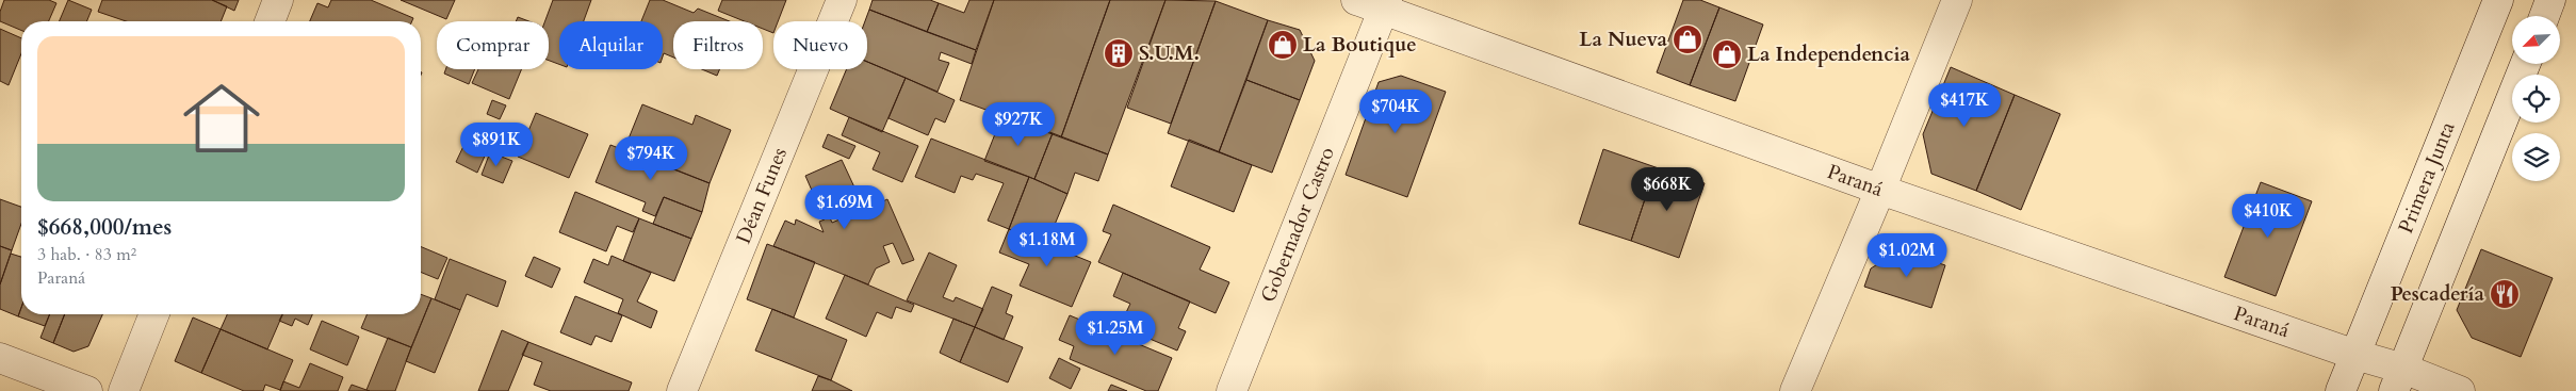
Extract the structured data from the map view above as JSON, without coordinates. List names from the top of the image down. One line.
{"streets":{"street":["Primera Junta","Paraná","Déan Funes","Gobernador Castro"]},"crossings":[["Primera Junta","Paraná"],["Paraná","Gobernador Castro"]],"places":{"shop":["La Nueva","La Boutique","La Independencia"],"building":["S.U.M."],"restaurant":["Pescadería"]},"north":"bottom left","page":{"chip":["Comprar","Alquilar","Filtros","Nuevo"],"list":[{"name":"$668,000/mes","note":"3 hab. · 83 m² · Paraná"}],"price":["$417K","$704K","$927K","$891K","$794K","$668K","$1.69M","$410K","$1.18M","$1.02M","$1.25M"]}}
